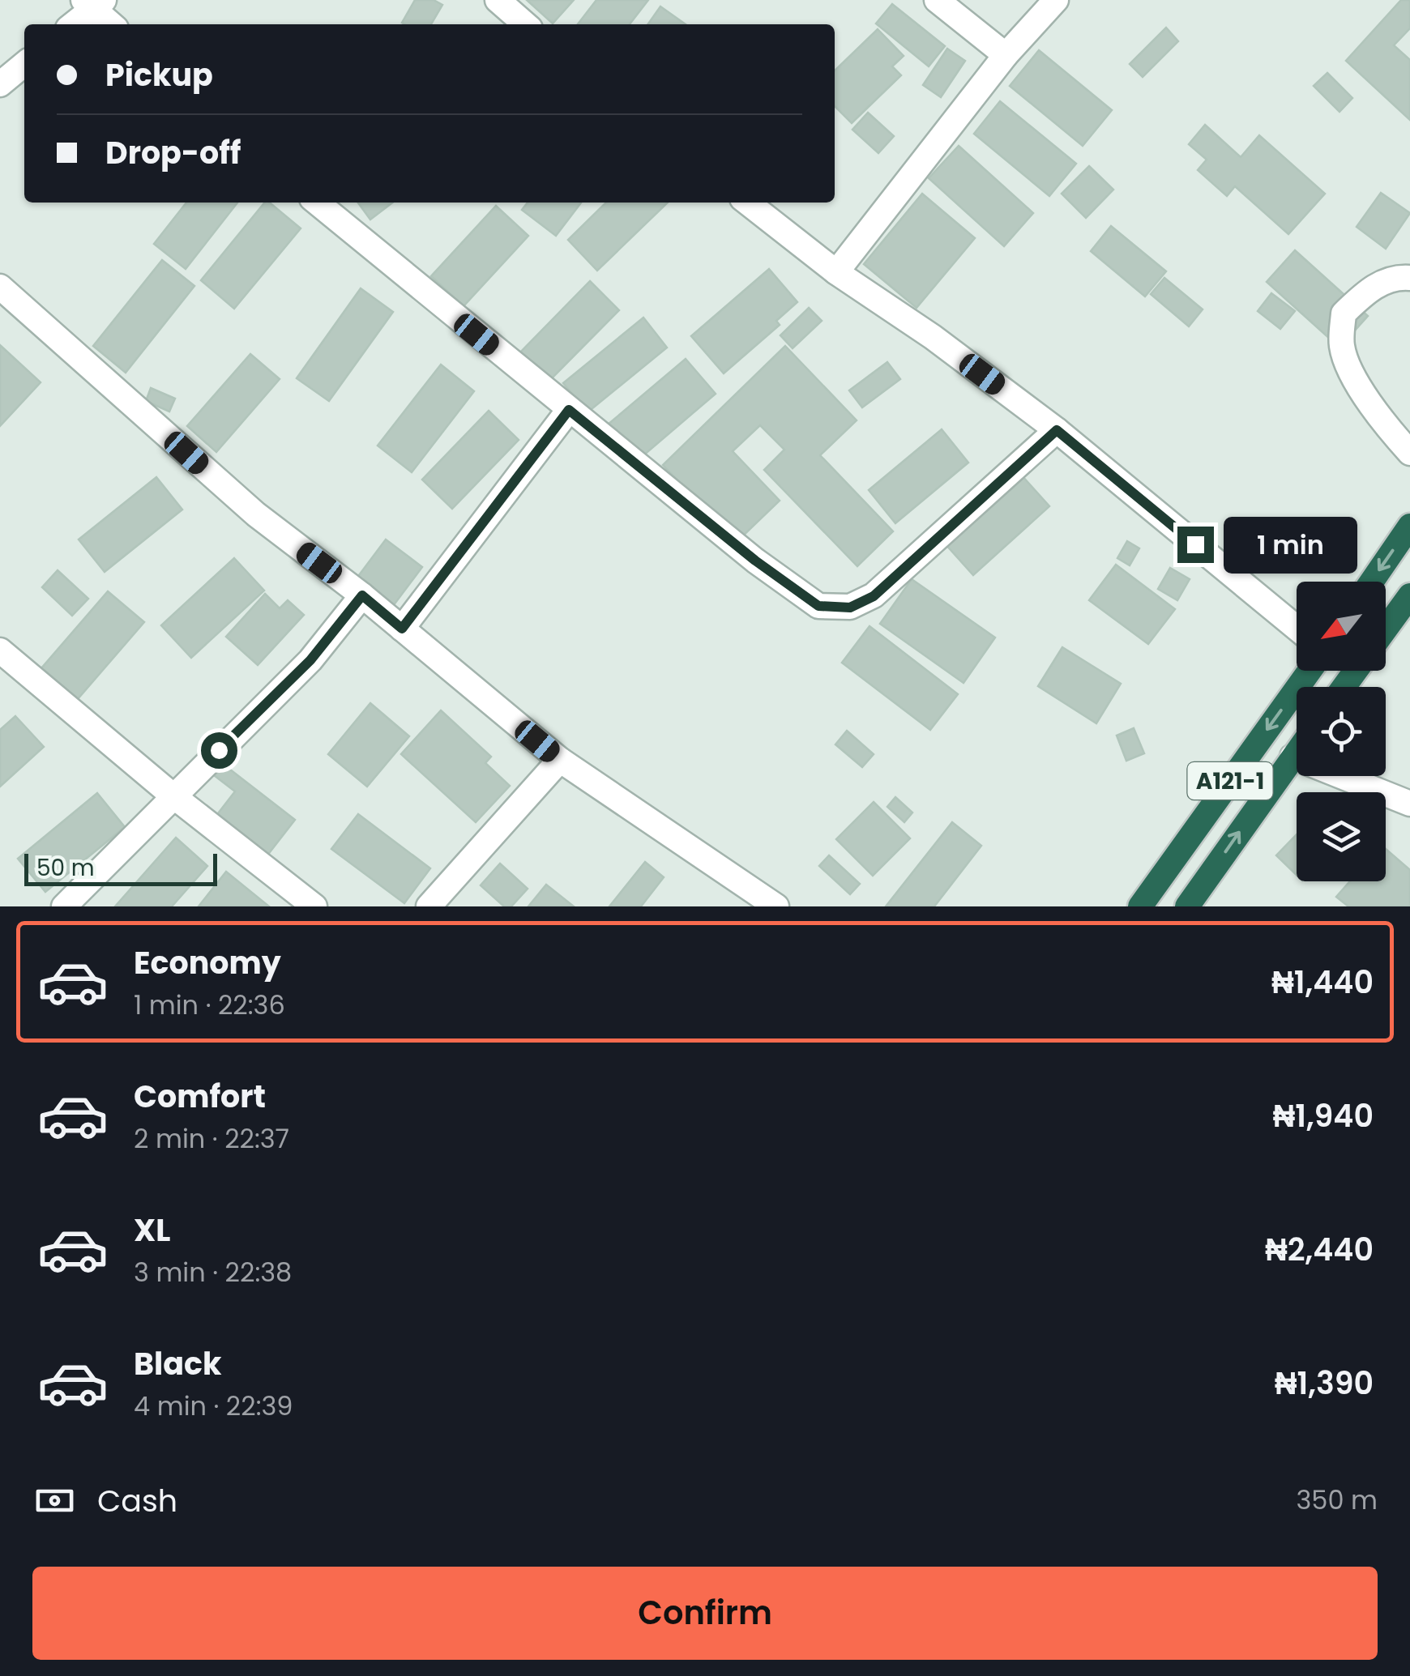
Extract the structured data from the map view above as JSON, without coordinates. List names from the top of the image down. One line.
{"streets":{"highway":["A121-1"]},"scale_bar":"50 m","north":"bottom left","page":{"banner":["Pickup","Drop-off"],"bubble":"1 min","scale":"50 m","list":[{"name":"Economy","note":"1 min · 22:36","value":"₦1,440"},{"name":"Comfort","note":"2 min · 22:37","value":"₦1,940"},{"name":"XL","note":"3 min · 22:38","value":"₦2,440"},{"name":"Black","note":"4 min · 22:39","value":"₦1,390"}],"pay":["Cash","350 m"],"buttons":"Confirm"}}
